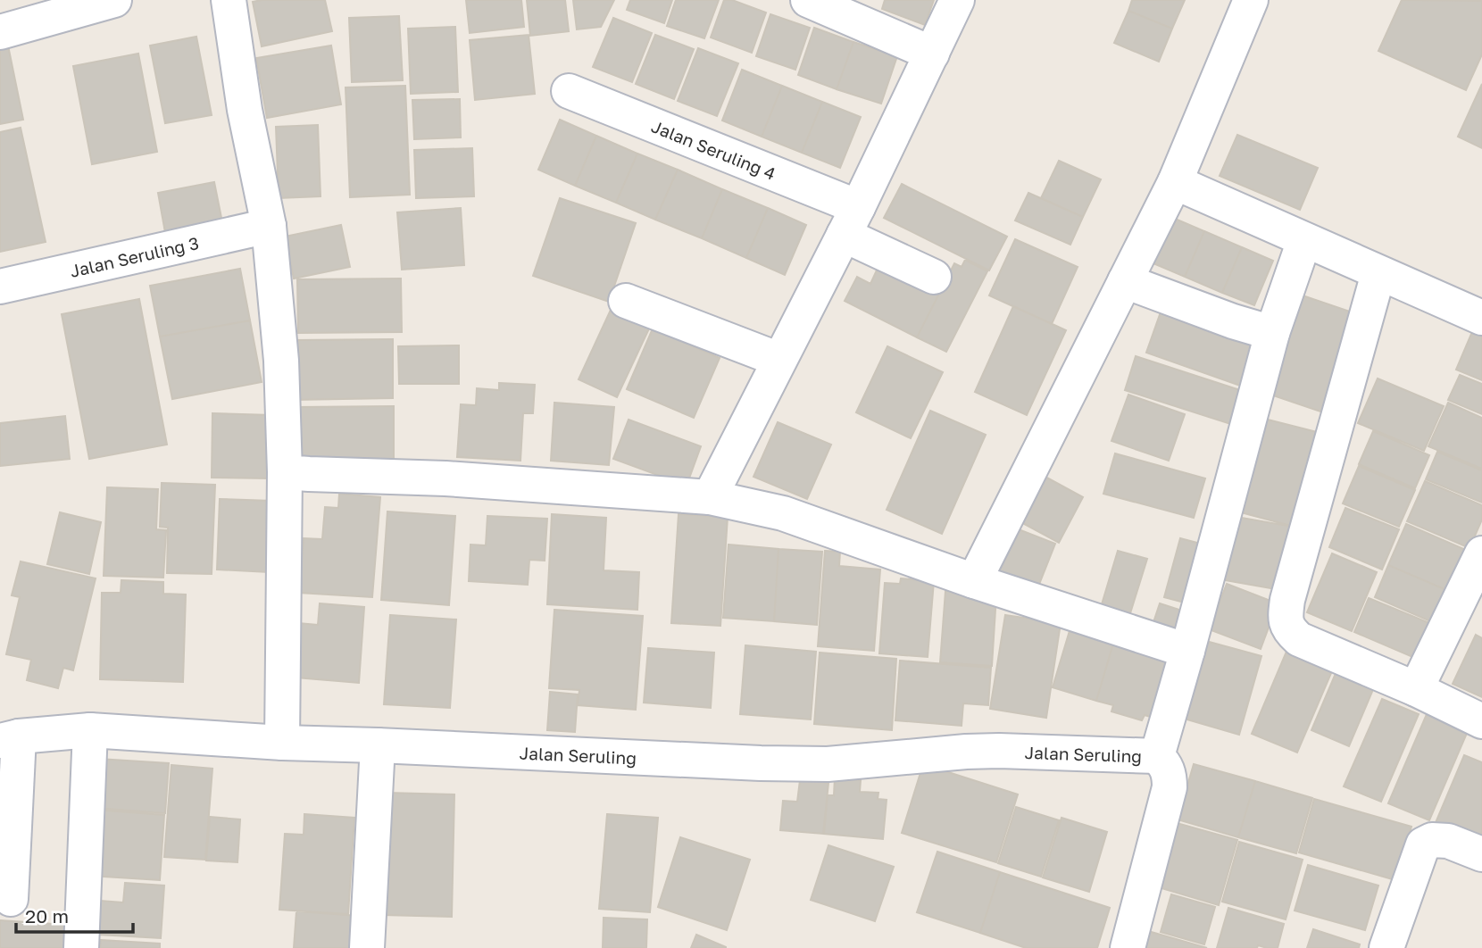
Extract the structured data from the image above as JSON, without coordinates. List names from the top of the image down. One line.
{"streets":{"street":["Jalan Seruling 4","Jalan Seruling 3","Jalan Seruling"]},"scale_bar":"20 m"}
